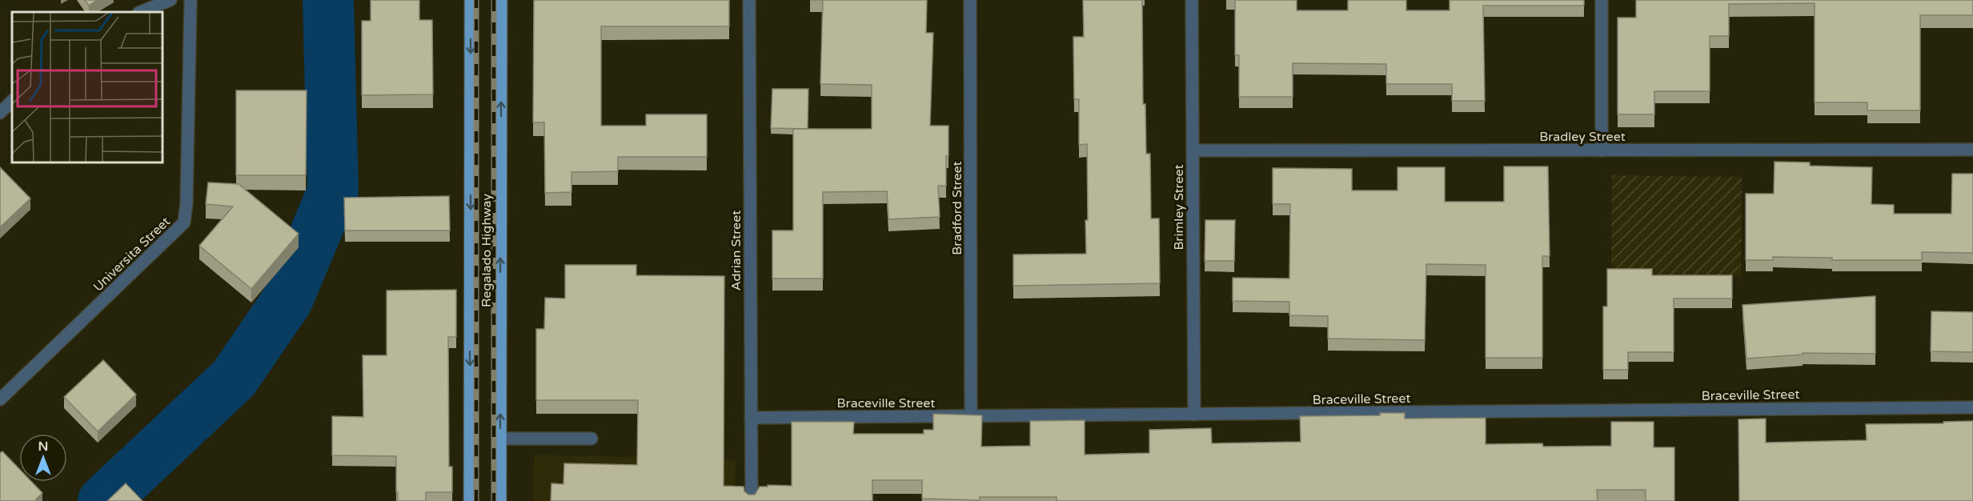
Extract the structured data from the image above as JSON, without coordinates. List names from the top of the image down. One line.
{"streets":{"main road":["Regalado Highway"],"street":["Bradley Street","Brimley Street","Bradford Street","Adrian Street","Universita Street","Braceville Street"]},"crossings":[["Bradley Street","Brimley Street"],["Brimley Street","Braceville Street"],["Bradford Street","Braceville Street"],["Adrian Street","Braceville Street"]],"north":"top"}
